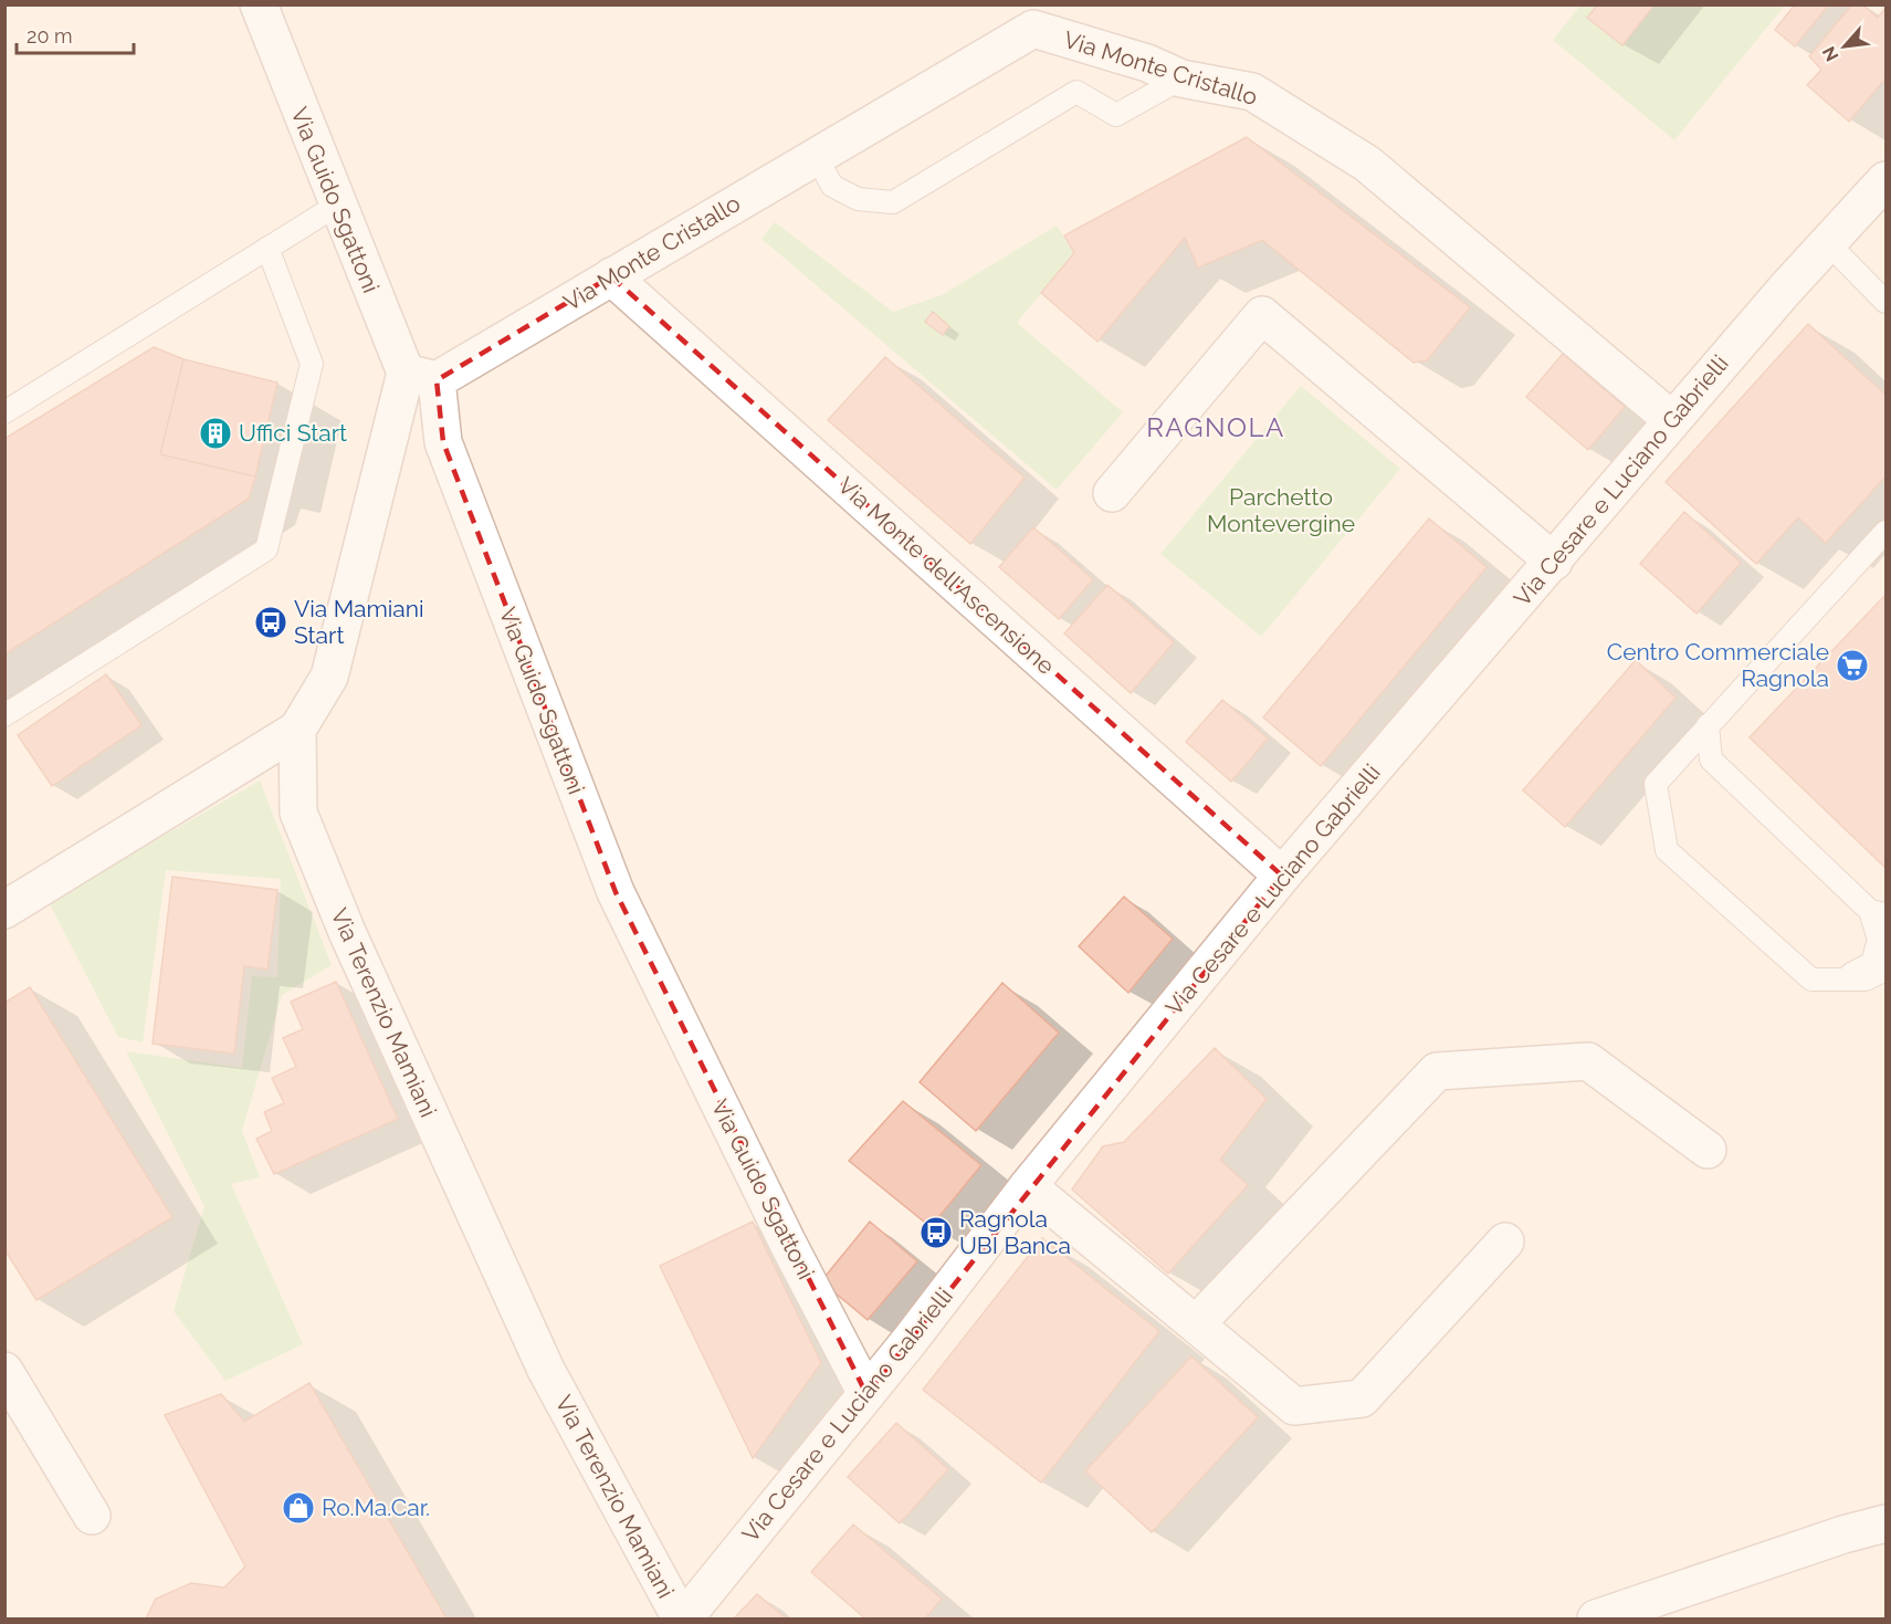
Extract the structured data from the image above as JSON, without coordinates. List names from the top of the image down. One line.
{"streets":{"street":["Via Monte Cristallo","Via Guido Sgattoni","Via Cesare e Luciano Gabrielli","Via Monte dell'Ascensione","Via Terenzio Mamiani"]},"crossings":[["Via Monte Cristallo","Via Guido Sgattoni"],["Via Monte Cristallo","Via Cesare e Luciano Gabrielli"],["Via Monte Cristallo","Via Monte dell'Ascensione"],["Via Guido Sgattoni","Via Cesare e Luciano Gabrielli"],["Via Cesare e Luciano Gabrielli","Via Monte dell'Ascensione"],["Via Cesare e Luciano Gabrielli","Via Terenzio Mamiani"]],"districts":["RAGNOLA"],"parks":["Parchetto Montevergine"],"places":{"building":["Uffici Start"],"bus stop":["Via Mamiani Start","Ragnola UBI Banca"],"supermarket":["Centro Commerciale Ragnola"],"shop":["Ro.Ma.Car."]},"scale_bar":"20 m","north":"bottom left"}
